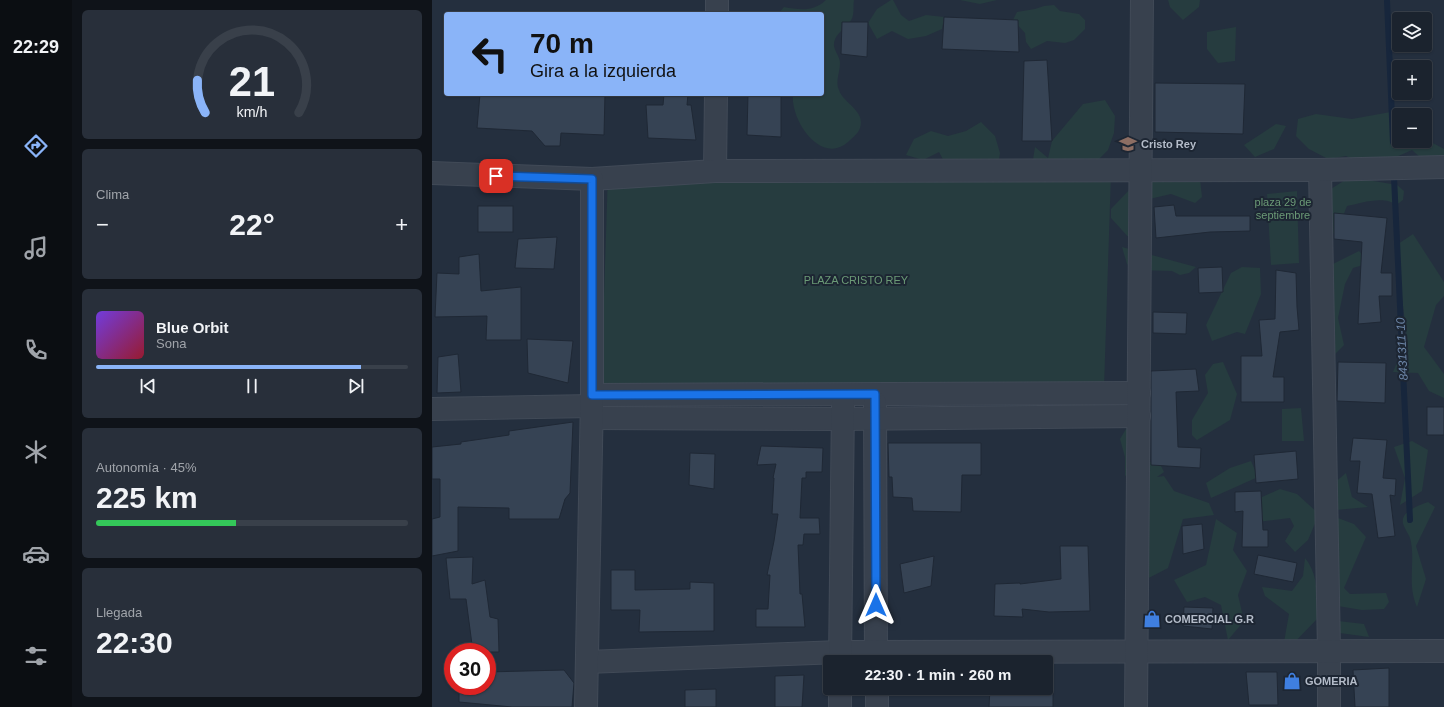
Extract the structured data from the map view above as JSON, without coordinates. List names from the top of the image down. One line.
{"water":["8431311-10"],"parks":["plaza 29 de septiembre","PLAZA CRISTO REY"],"places":{"school or university":["Cristo Rey"],"shop":["COMERCIAL G.R","GOMERIA"]},"page":{"tabs":"22:29","map_buttons":["+","−"],"turn":["70 m","Gira a la izquierda"],"tile":["Clima",["Autonomía · 45%","225 km"],["Llegada","22:30"]],"heat":["−","22°","+"],"song":["Blue Orbit","Sona"],"limit":"30","trip":"22:30 · 1 min · 260 m","gauge":["21","km/h"]}}
